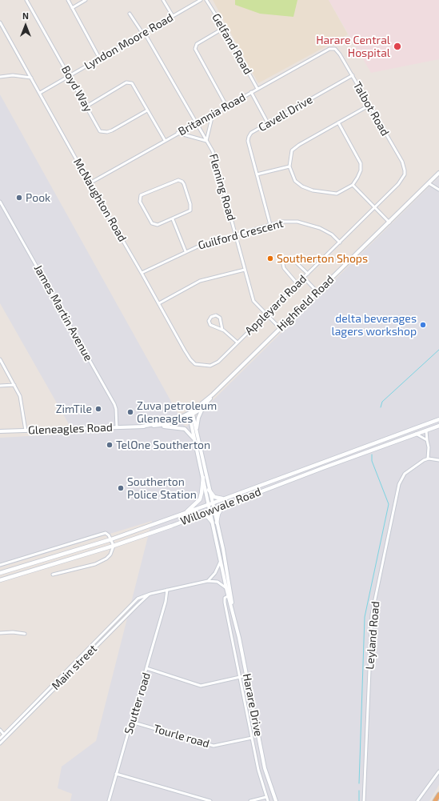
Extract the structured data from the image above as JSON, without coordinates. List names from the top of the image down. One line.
{"streets":{"main road":["Willowvale Road"],"street":["Lyndon Moore Road","Gelfand Road","Boyd Way","Talbot Road","Cavell Drive","Britannia Road","Fleming Road","McNaughton Road","Guilford Crescent","Highfield Road","Appleyard Road","James Martin Avenue","Gleneagles Road","Leyland Road","Main street","Soutter road","Harare Drive","Tourle road"]},"crossings":[["Lyndon Moore Road","Boyd Way"],["Lyndon Moore Road","Fleming Road"],["Lyndon Moore Road","McNaughton Road"],["Gelfand Road","Britannia Road"],["Talbot Road","Cavell Drive"],["Talbot Road","Britannia Road"],["Talbot Road","Appleyard Road"],["Cavell Drive","Guilford Crescent"],["Britannia Road","Fleming Road"],["Britannia Road","McNaughton Road"],["Fleming Road","Guilford Crescent"],["Fleming Road","Highfield Road"],["Fleming Road","Appleyard Road"],["McNaughton Road","Guilford Crescent"],["McNaughton Road","Appleyard Road"],["Guilford Crescent","Appleyard Road"],["Highfield Road","Gleneagles Road"],["Highfield Road","Harare Drive"],["James Martin Avenue","Gleneagles Road"],["Gleneagles Road","Harare Drive"],["Willowvale Road","Harare Drive"],["Main street","Harare Drive"],["Soutter road","Harare Drive"],["Soutter road","Tourle road"]],"places":["Harare Central Hospital","Pook","Southerton Shops","delta beverages lagers workshop","ZimTile","Zuva petroleum Gleneagles","TelOne Southerton","Southerton Police Station"],"north":"top"}
